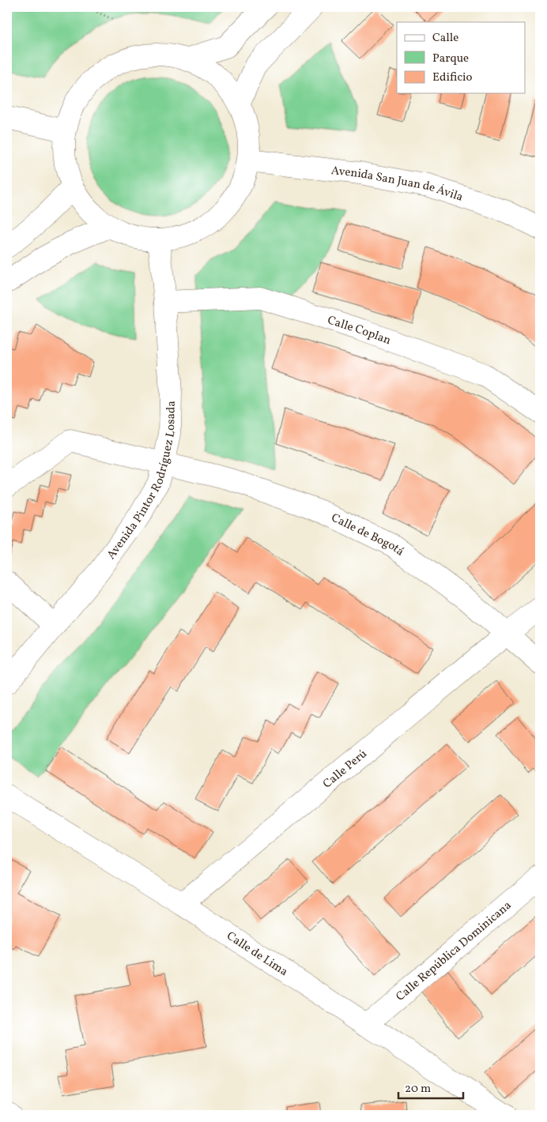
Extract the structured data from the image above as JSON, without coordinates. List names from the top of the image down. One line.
{"streets":{"street":["Avenida San Juan de Ávila","Calle Coplan","Avenida Pintor Rodríguez Losada","Calle de Bogotá","Calle Perú","Calle República Dominicana","Calle de Lima"]},"crossings":[["Calle Coplan","Avenida Pintor Rodríguez Losada"],["Avenida Pintor Rodríguez Losada","Calle de Bogotá"],["Calle de Bogotá","Calle Perú"],["Calle Perú","Calle de Lima"],["Calle República Dominicana","Calle de Lima"]],"legend":["Calle","Parque","Edificio"],"scale_bar":"20 m"}
